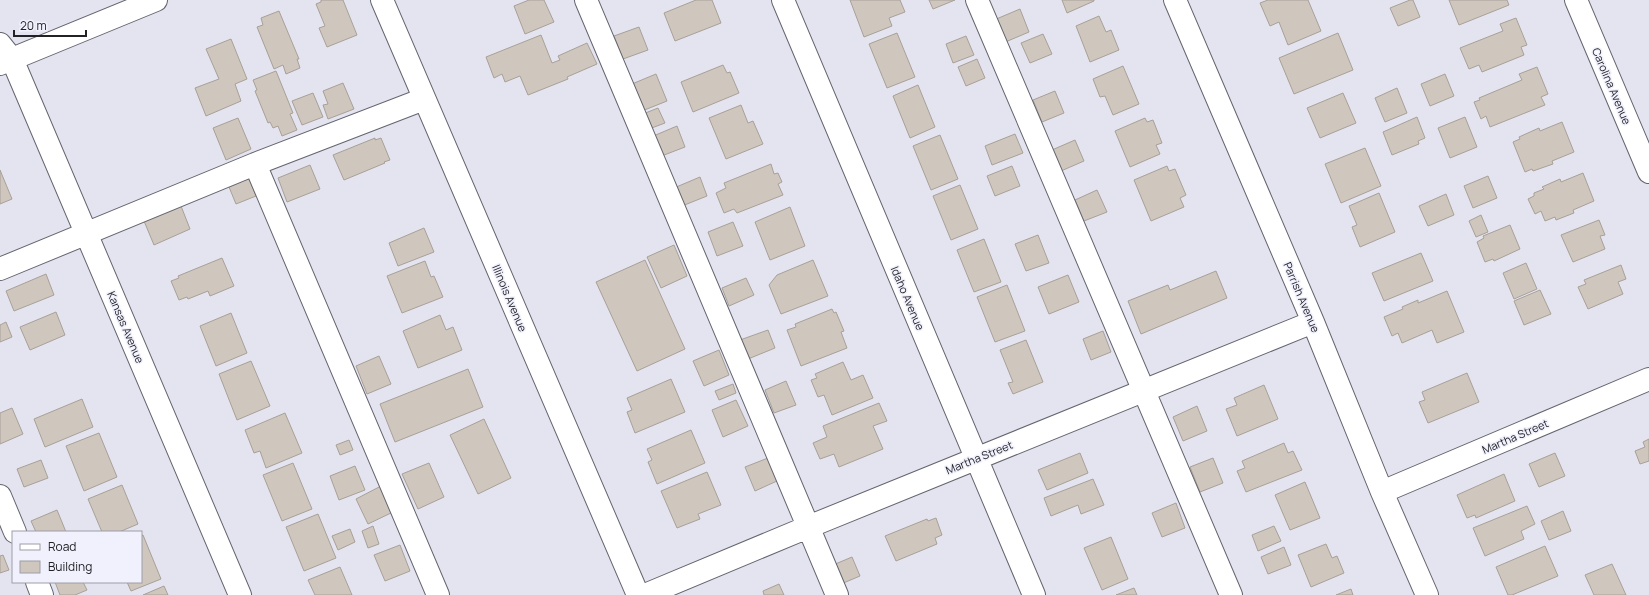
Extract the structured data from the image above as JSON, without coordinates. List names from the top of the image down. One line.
{"streets":{"street":["Carolina Avenue","Parrish Avenue","Illinois Avenue","Idaho Avenue","Kansas Avenue","Martha Street"]},"crossings":[["Parrish Avenue","Martha Street"],["Idaho Avenue","Martha Street"]],"legend":["Road","Building"],"scale_bar":"20 m"}
